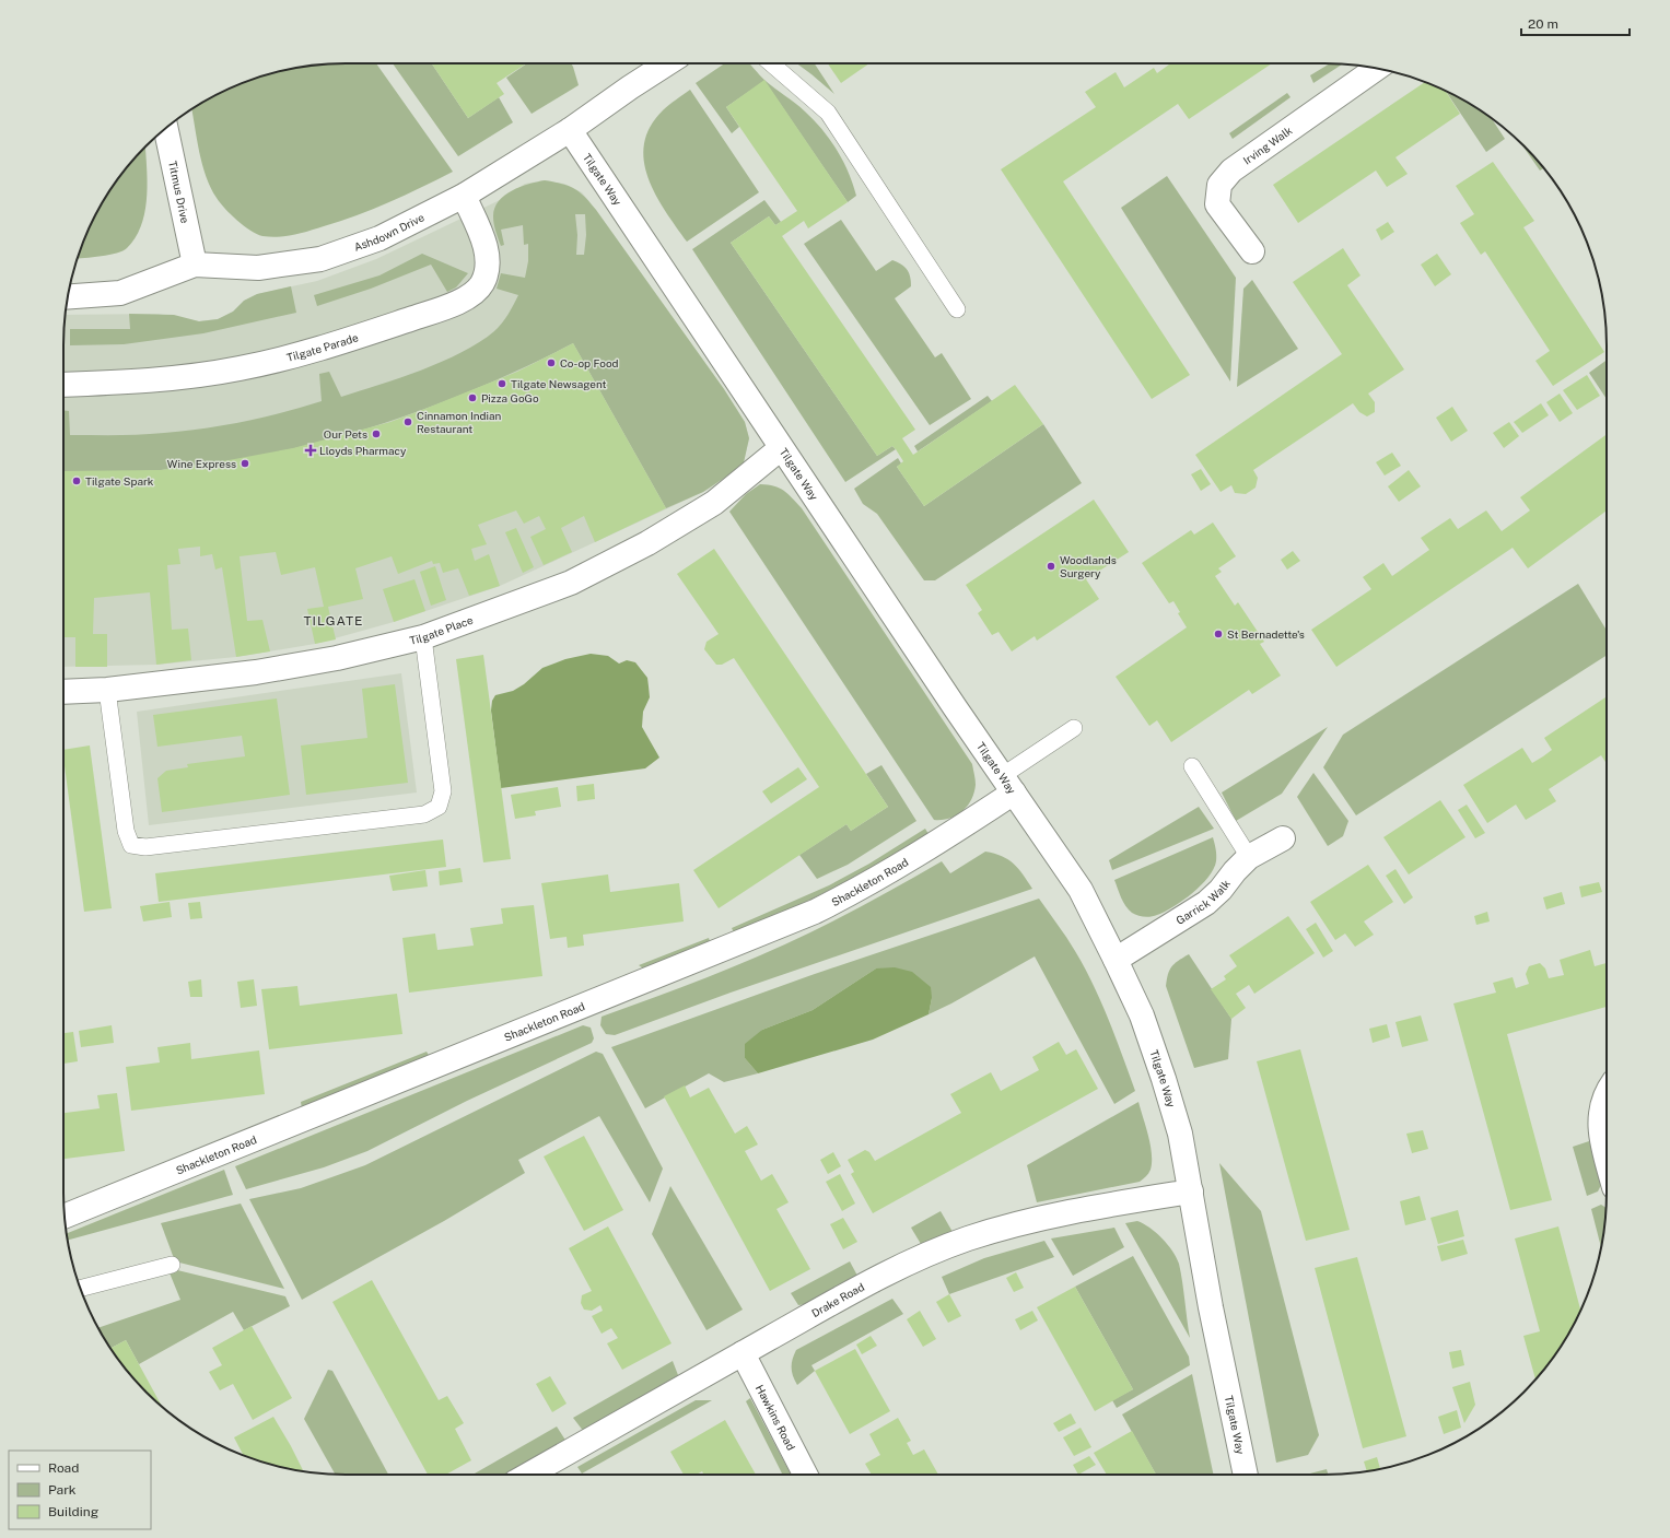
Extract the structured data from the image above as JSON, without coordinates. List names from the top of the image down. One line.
{"streets":{"street":["Irving Walk","Tilgate Way","Titmus Drive","Ashdown Drive","Tilgate Parade","Tilgate Place","Shackleton Road","Garrick Walk","Drake Road","Hawkins Road"]},"crossings":[["Tilgate Way","Ashdown Drive"],["Tilgate Way","Tilgate Place"],["Tilgate Way","Shackleton Road"],["Tilgate Way","Garrick Walk"],["Tilgate Way","Drake Road"],["Titmus Drive","Ashdown Drive"],["Ashdown Drive","Tilgate Parade"],["Drake Road","Hawkins Road"]],"districts":["TILGATE"],"places":{"other":["Co-op Food","Tilgate Newsagent","Pizza GoGo","Cinnamon Indian Restaurant","Our Pets","Wine Express","Tilgate Spark","Woodlands Surgery","St Bernadette's"],"health":["Lloyds Pharmacy"]},"legend":["Road","Park","Building"],"scale_bar":"20 m"}
